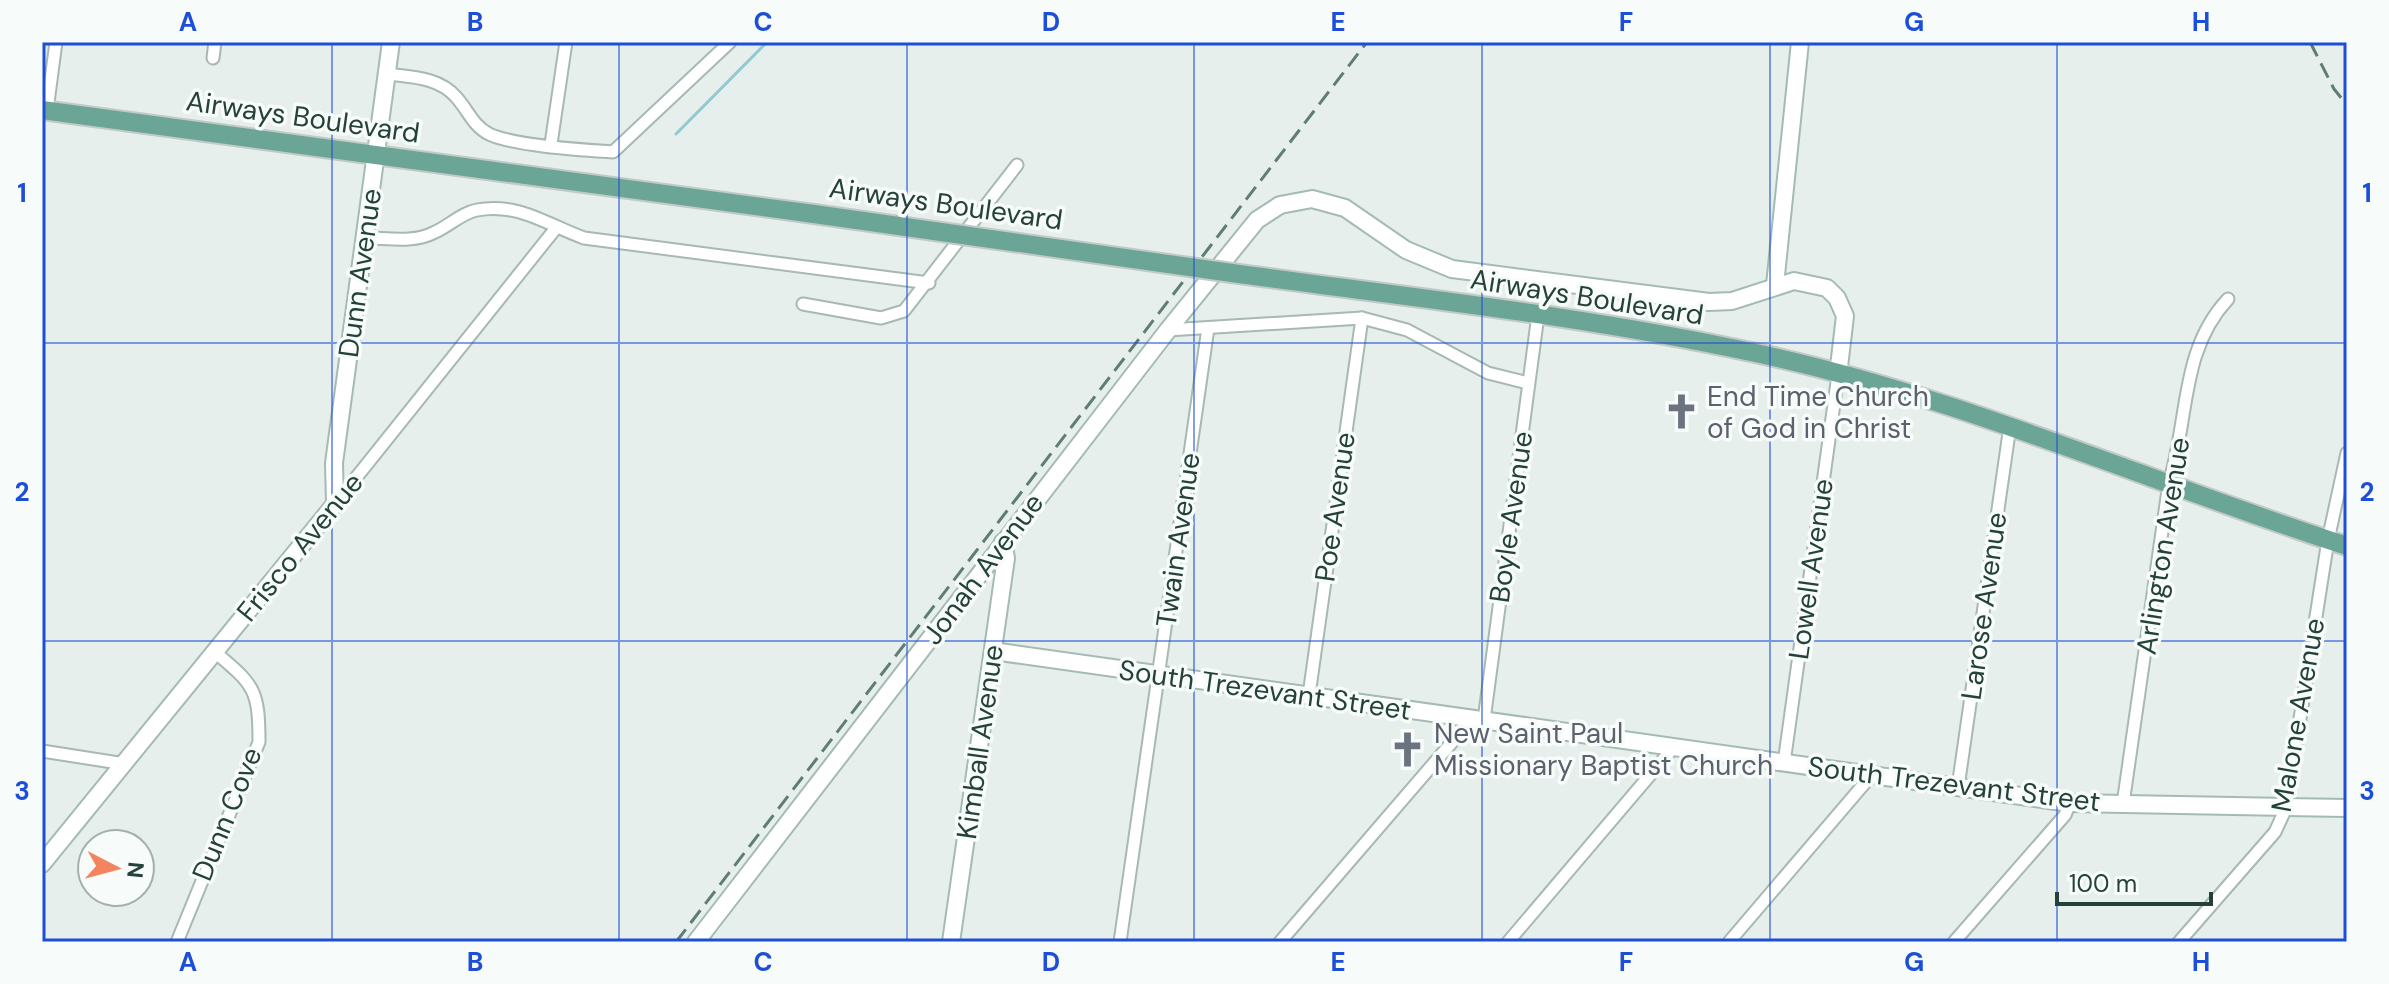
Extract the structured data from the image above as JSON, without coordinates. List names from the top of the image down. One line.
{"streets":{"main road":["Airways Boulevard"],"street":["Dunn Avenue","Poe Avenue","Boyle Avenue","Twain Avenue","Arlington Avenue","Frisco Avenue","Jonah Avenue","Lowell Avenue","Larose Avenue","South Trezevant Street","Malone Avenue","Kimball Avenue","Dunn Cove"]},"crossings":[["Airways Boulevard","Dunn Avenue"],["Airways Boulevard","Boyle Avenue"],["Airways Boulevard","Arlington Avenue"],["Airways Boulevard","Jonah Avenue"],["Airways Boulevard","Lowell Avenue"],["Airways Boulevard","Larose Avenue"],["Airways Boulevard","Malone Avenue"],["Dunn Avenue","Frisco Avenue"],["Poe Avenue","South Trezevant Street"],["Boyle Avenue","South Trezevant Street"],["Twain Avenue","South Trezevant Street"],["Arlington Avenue","South Trezevant Street"],["Frisco Avenue","Dunn Cove"],["Jonah Avenue","Kimball Avenue"],["Lowell Avenue","South Trezevant Street"],["Larose Avenue","South Trezevant Street"],["South Trezevant Street","Malone Avenue"],["South Trezevant Street","Kimball Avenue"]],"places":{"church":["End Time Church of God in Christ","New Saint Paul Missionary Baptist Church"]},"scale_bar":"100 m","north":"right","grid":{"columns":["A","B","C","D","E","F","G","H"],"rows":["1","2","3"]}}
